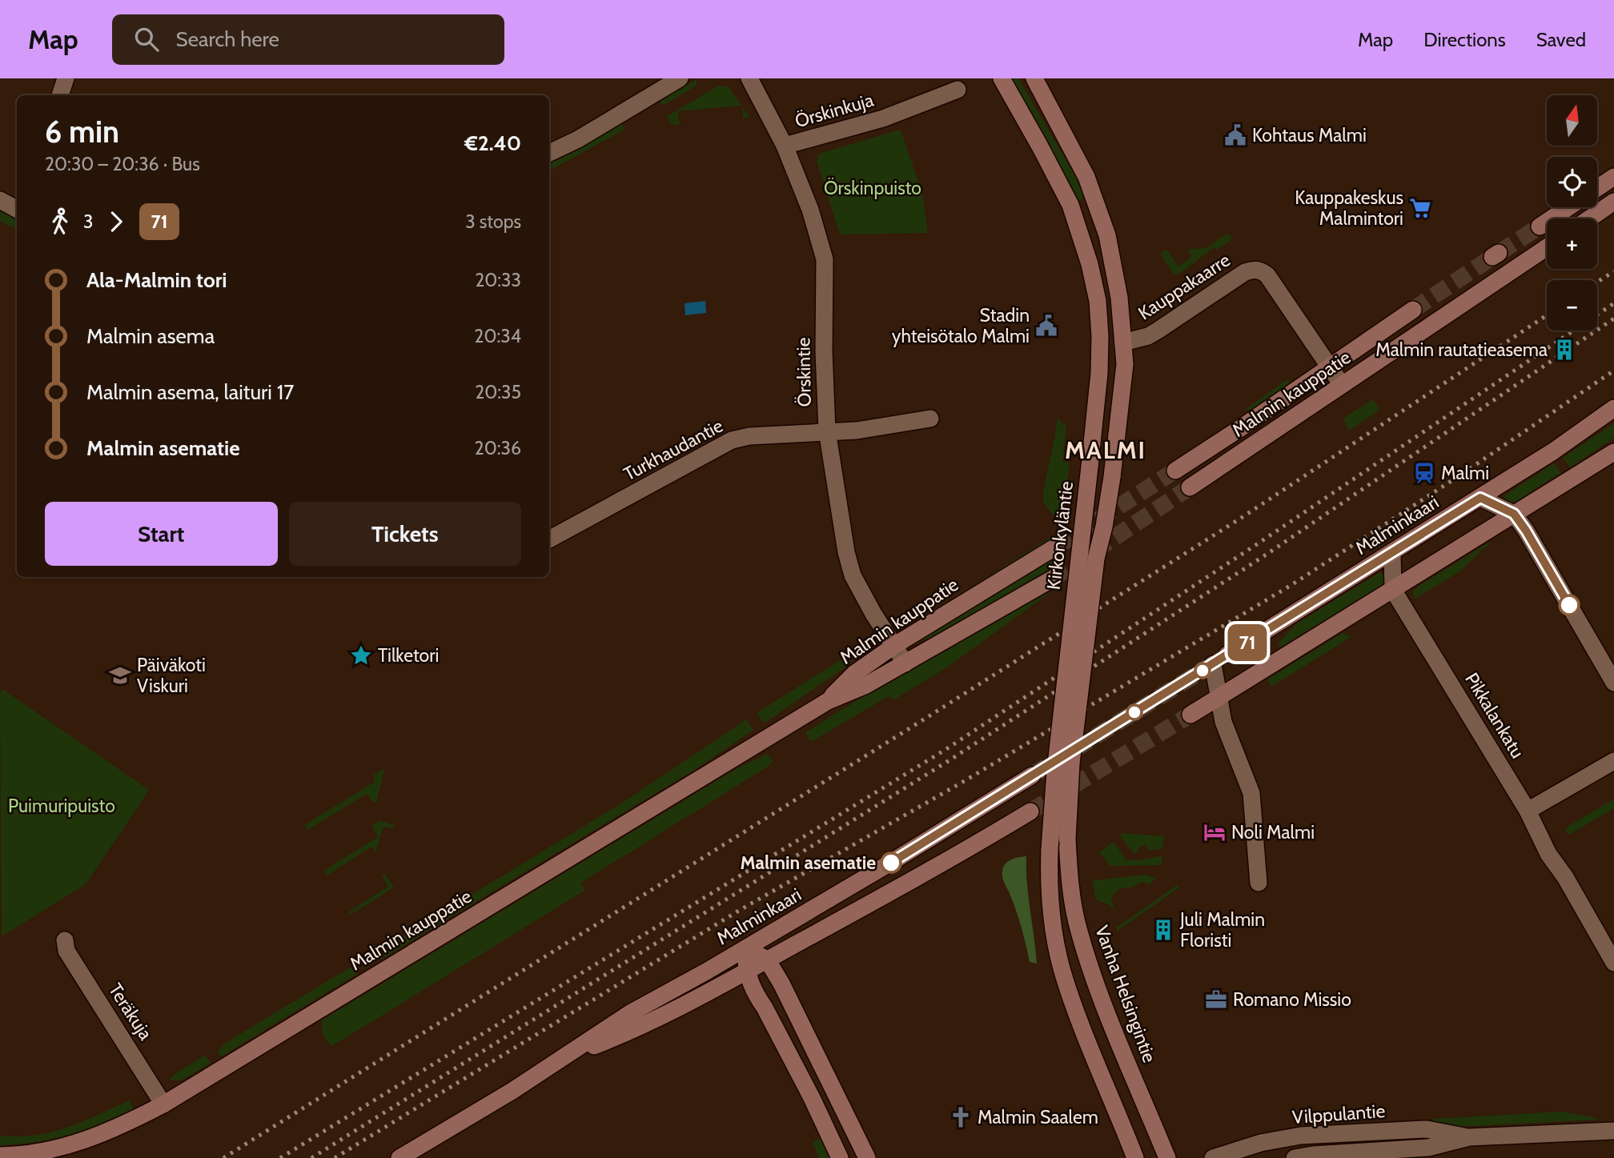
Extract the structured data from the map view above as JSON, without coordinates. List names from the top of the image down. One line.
{"streets":{"main road":["Malmin kauppatie","Malminkaari","Kirkonkyläntie","Vanha Helsingintie"],"street":["Örskinkuja","Kauppakaarre","Örskintie","Turkhaudantie","Pikkalankatu","Teräkuja","Vilppulantie"]},"crossings":[["Örskinkuja","Örskintie"],["Kauppakaarre","Malmin kauppatie"],["Kauppakaarre","Vanha Helsingintie"],["Örskintie","Malmin kauppatie"],["Örskintie","Turkhaudantie"],["Malmin kauppatie","Teräkuja"],["Malminkaari","Pikkalankatu"]],"districts":["MALMI"],"parks":["Örskinpuisto","Puimuripuisto"],"places":{"public building":["Kohtaus Malmi","Stadin yhteisötalo Malmi"],"supermarket":["Kauppakeskus Malmintori"],"building":["Malmin rautatieasema","Juli Malmin Floristi"],"station":["Malmi"],"place":["Tilketori"],"school or university":["Päiväkoti Viskuri"],"hotel":["Noli Malmi"],"other":["Malmin asematie"],"office":["Romano Missio"],"church":["Malmin Saalem"]},"lines":["bus line 71"],"north":"top","page":{"header":"Map","search":"Search here","nav":["Map","Directions","Saved"],"on_map":"71","map_buttons":["+","−"],"heading":["6 min","20:30 – 20:36 · Bus","€2.40"],"legs":["3","71","3 stops"],"list":[{"name":"Ala-Malmin tori","value":"20:33"},{"name":"Malmin asema","value":"20:34"},{"name":"Malmin asema, laituri 17","value":"20:35"},{"name":"Malmin asematie","value":"20:36"}],"buttons":["Start","Tickets"]}}
